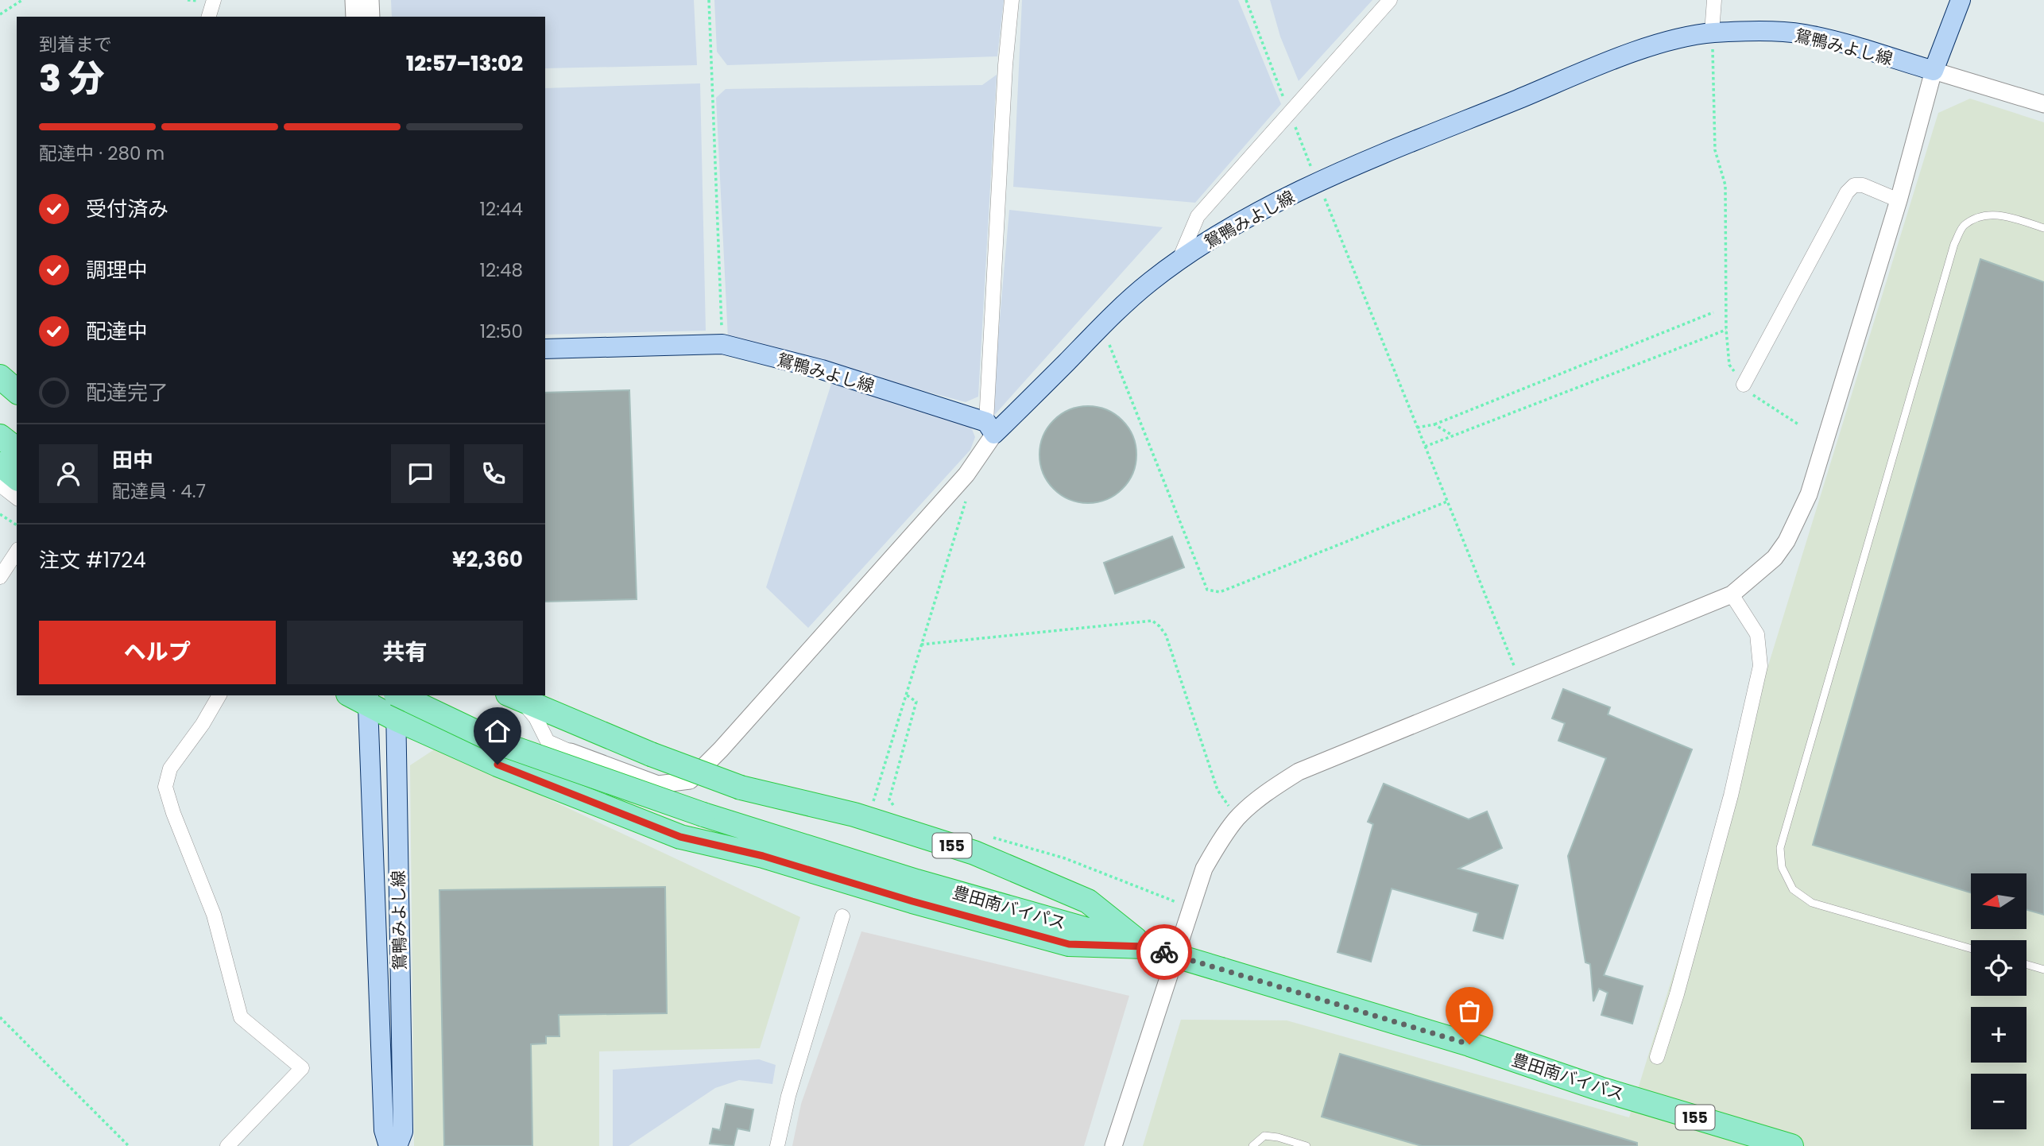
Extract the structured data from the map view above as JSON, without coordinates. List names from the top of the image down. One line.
{"streets":{"highway":["155","豊田南バイパス"],"main road":["鴛鴨みよし線"]},"crossings":[["鴛鴨みよし線","155"],["155","豊田南バイパス"]],"north":"left","page":{"heading":["3 分","到着まで","12:57–13:02"],"panel":["田中","配達員 · 4.7","注文 #1724","¥2,360"],"bar":"配達中 · 280 m","list":[["受付済み","12:44"],["調理中","12:48"],["配達中","12:50"],"配達完了"],"buttons":["ヘルプ","共有"],"map_buttons":["+","−"]}}
